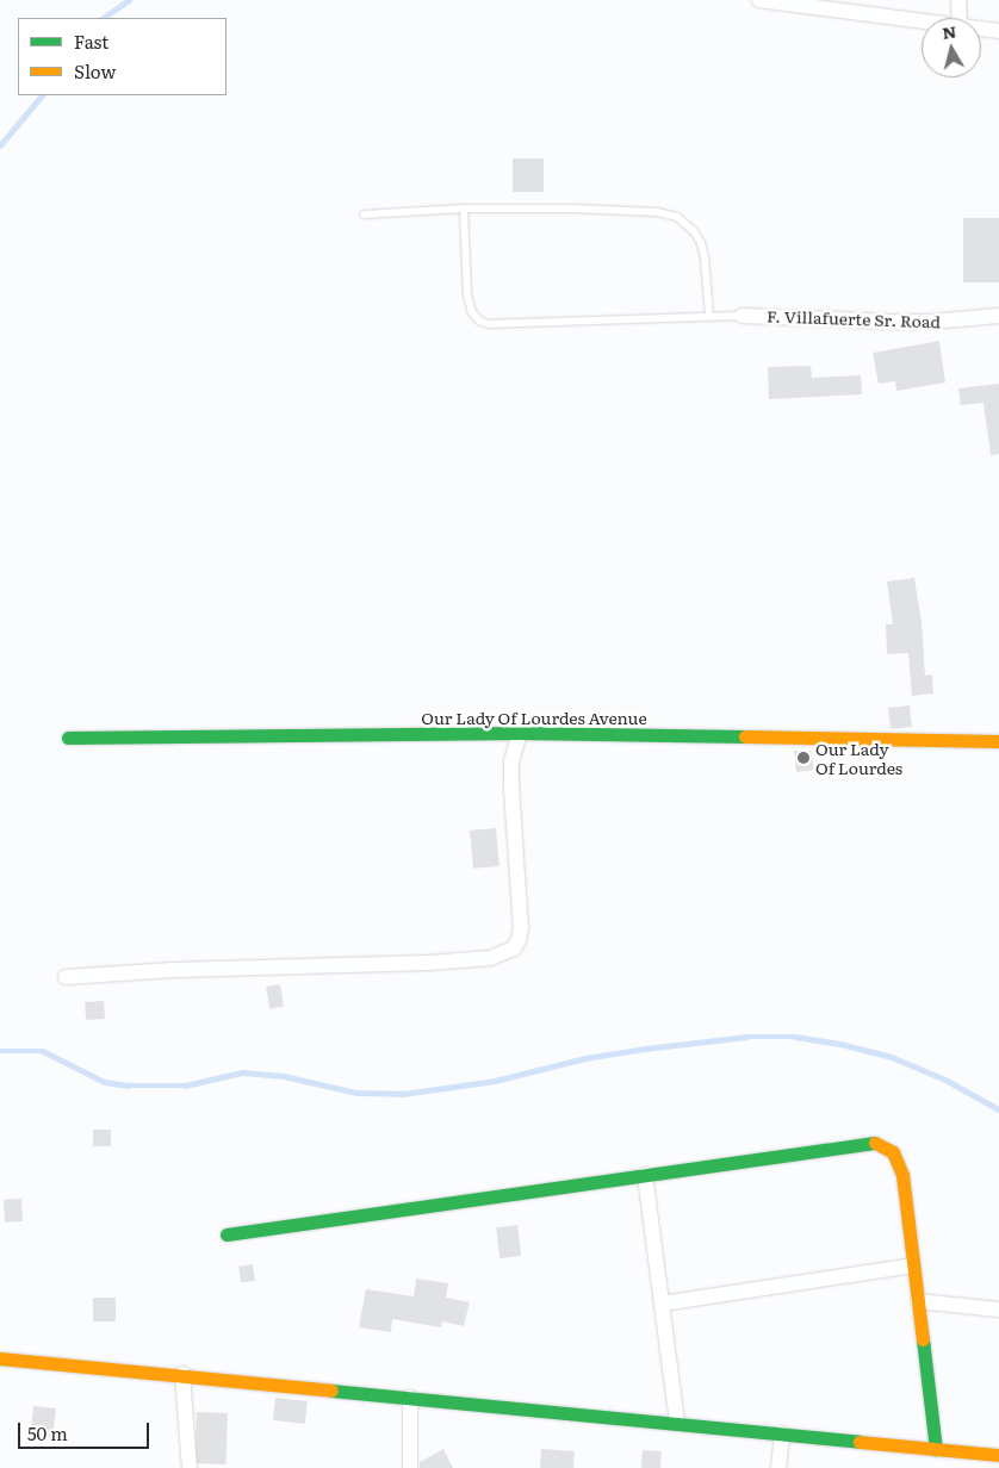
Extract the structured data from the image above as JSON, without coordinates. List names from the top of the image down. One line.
{"streets":{"street":["F. Villafuerte Sr. Road","Our Lady Of Lourdes Avenue"]},"places":["Our Lady Of Lourdes"],"legend":["Fast","Slow"],"scale_bar":"50 m","north":"top"}
